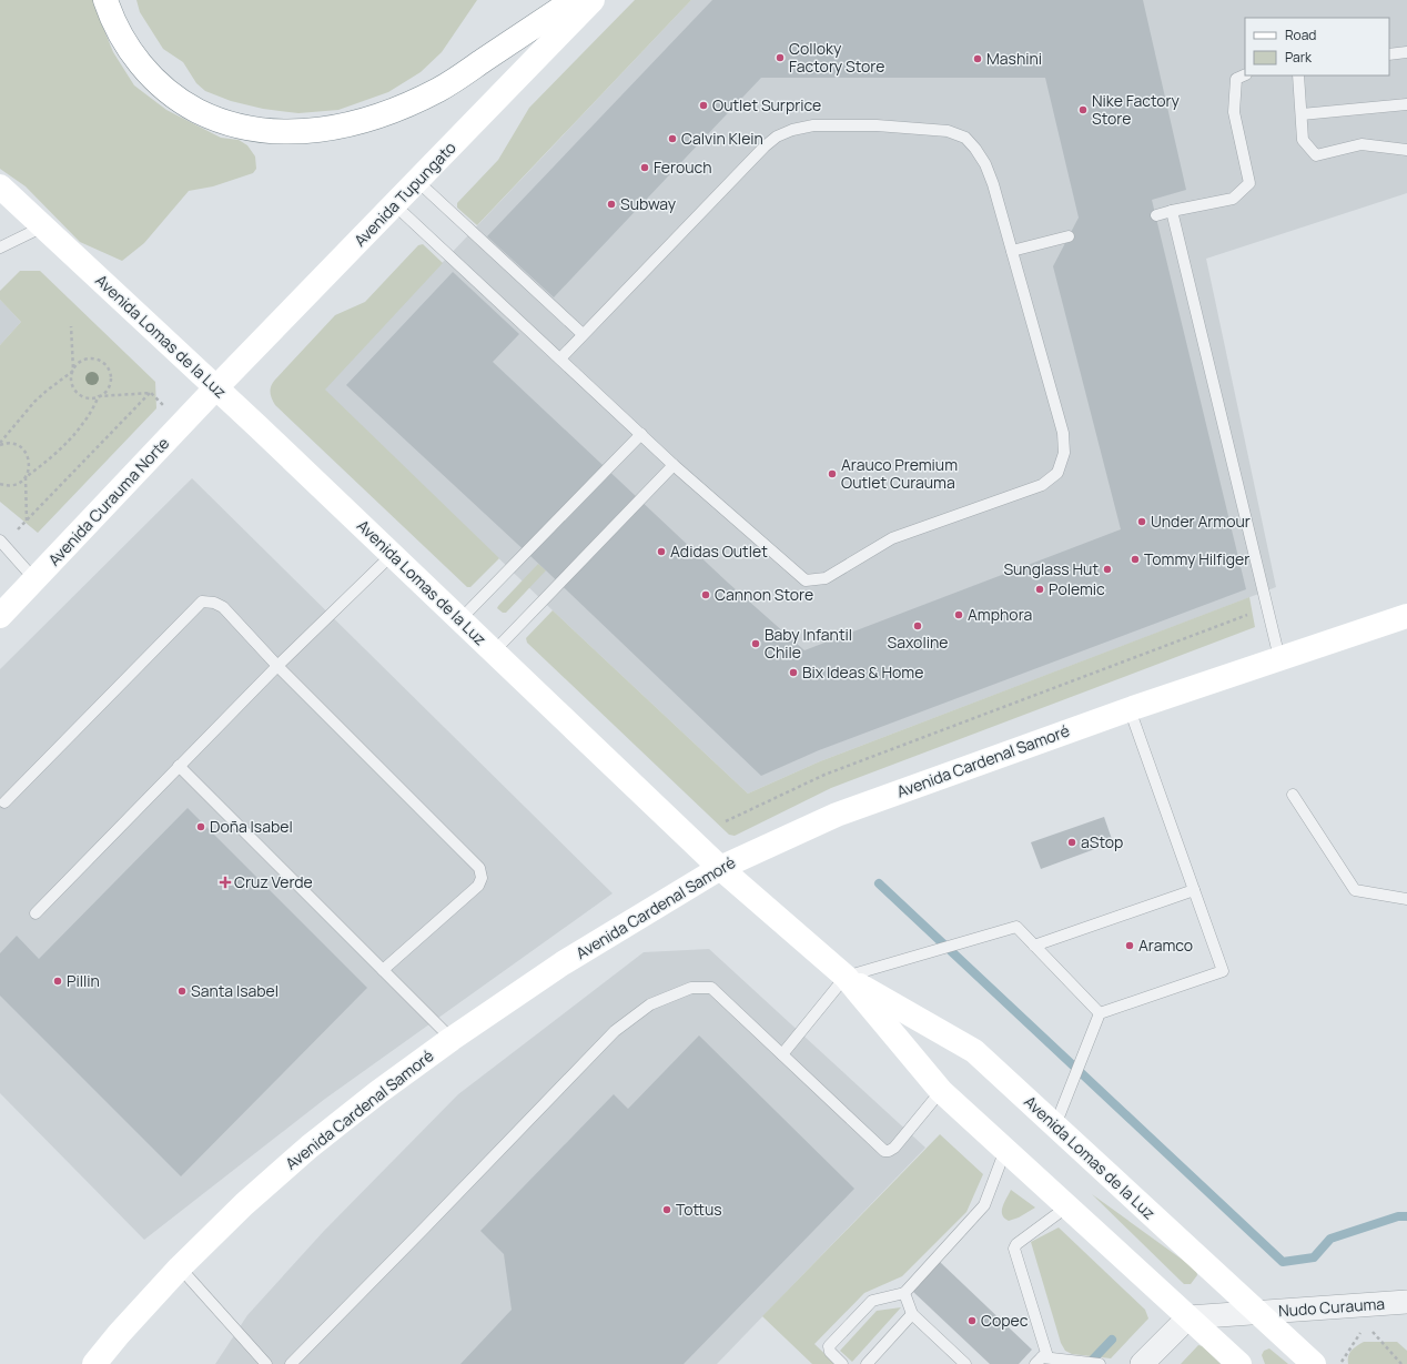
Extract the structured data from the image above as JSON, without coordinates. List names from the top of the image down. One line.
{"streets":{"main road":["Avenida Tupungato","Avenida Lomas de la Luz","Avenida Curauma Norte","Avenida Cardenal Samoré"],"street":["Nudo Curauma"]},"crossings":[["Avenida Tupungato","Avenida Lomas de la Luz"],["Avenida Tupungato","Avenida Curauma Norte"],["Avenida Lomas de la Luz","Avenida Curauma Norte"],["Avenida Lomas de la Luz","Avenida Cardenal Samoré"],["Avenida Lomas de la Luz","Nudo Curauma"]],"places":{"other":["Colloky Factory Store","Mashini","Outlet Surprice","Nike Factory Store","Calvin Klein","Ferouch","Subway","Arauco Premium Outlet Curauma","Under Armour","Adidas Outlet","Tommy Hilfiger","Sunglass Hut","Polemic","Cannon Store","Amphora","Saxoline","Baby Infantil Chile","Bix Ideas & Home","Doña Isabel","aStop","Aramco","Pillin","Santa Isabel","Tottus","Copec"],"health":["Cruz Verde"]},"legend":["Road","Park"]}
